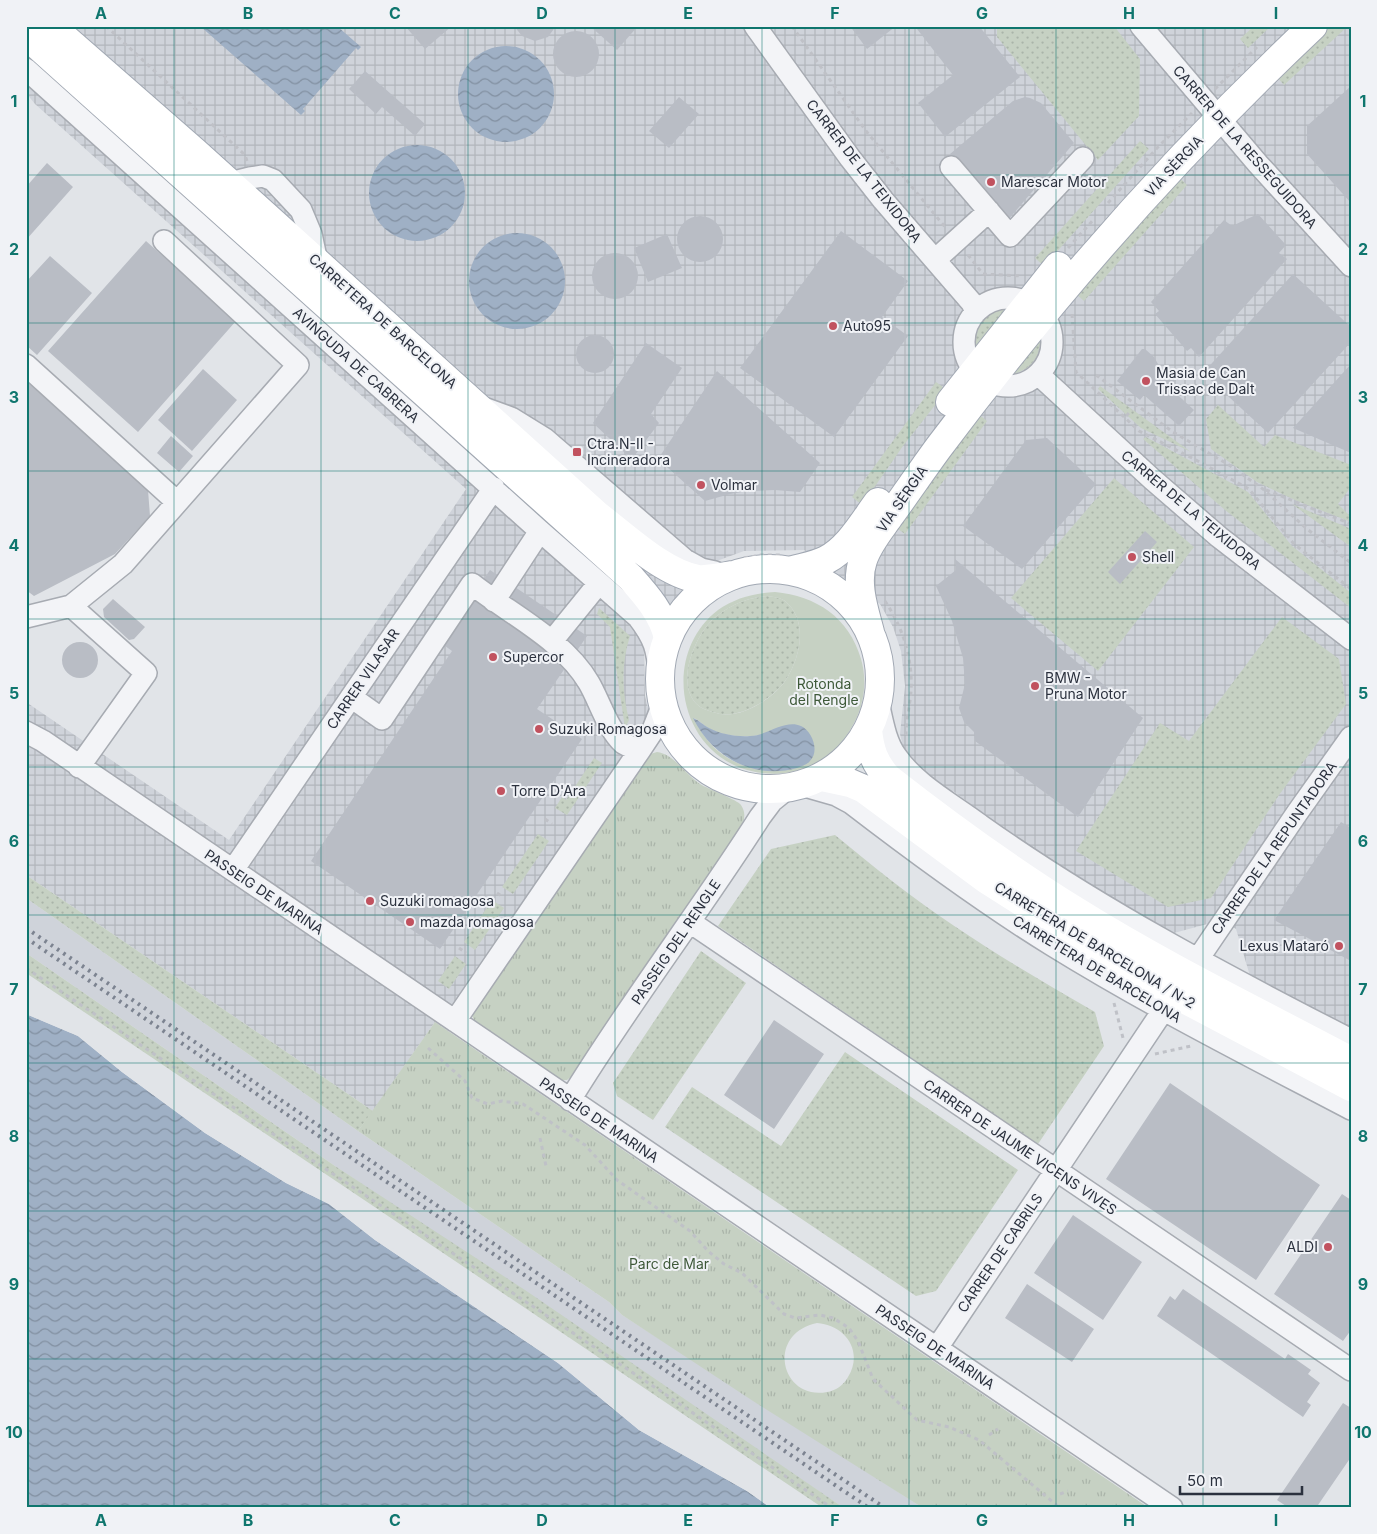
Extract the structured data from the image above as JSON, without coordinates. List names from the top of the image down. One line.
{"streets":{"main road":["VIA SÈRGIA","CARRETERA DE BARCELONA","CARRETERA DE BARCELONA / N-2"],"street":["CARRER DE LA RESSEGUIDORA","CARRER DE LA TEIXIDORA","AVINGUDA DE CABRERA","CARRER VILASAR","CARRER DE LA REPUNTADORA","PASSEIG DE MARINA","PASSEIG DEL RENGLE","CARRER DE JAUME VICENS VIVES","CARRER DE CABRILS"]},"crossings":[["CARRER DE LA RESSEGUIDORA","VIA SÈRGIA"],["CARRETERA DE BARCELONA","PASSEIG DEL RENGLE"],["CARRETERA DE BARCELONA","CARRETERA DE BARCELONA / N-2"],["CARRETERA DE BARCELONA","CARRER DE CABRILS"],["AVINGUDA DE CABRERA","CARRER VILASAR"],["CARRER VILASAR","PASSEIG DE MARINA"],["PASSEIG DE MARINA","PASSEIG DEL RENGLE"],["PASSEIG DE MARINA","CARRER DE CABRILS"],["PASSEIG DEL RENGLE","CARRETERA DE BARCELONA / N-2"],["PASSEIG DEL RENGLE","CARRER DE JAUME VICENS VIVES"],["CARRER DE JAUME VICENS VIVES","CARRER DE CABRILS"]],"parks":["Rotonda del Rengle","Parc de Mar"],"places":{"other":["Marescar Motor","Auto95","Masia de Can Trissac de Dalt","Volmar","Shell","Supercor","BMW - Pruna Motor","Suzuki Romagosa","Torre D'Ara","Suzuki romagosa","mazda romagosa","Lexus Mataró","ALDI"],"transit":["Ctra.N-II - Incineradora"]},"scale_bar":"50 m","grid":{"columns":["A","B","C","D","E","F","G","H","I"],"rows":["1","2","3","4","5","6","7","8","9","10"]}}
